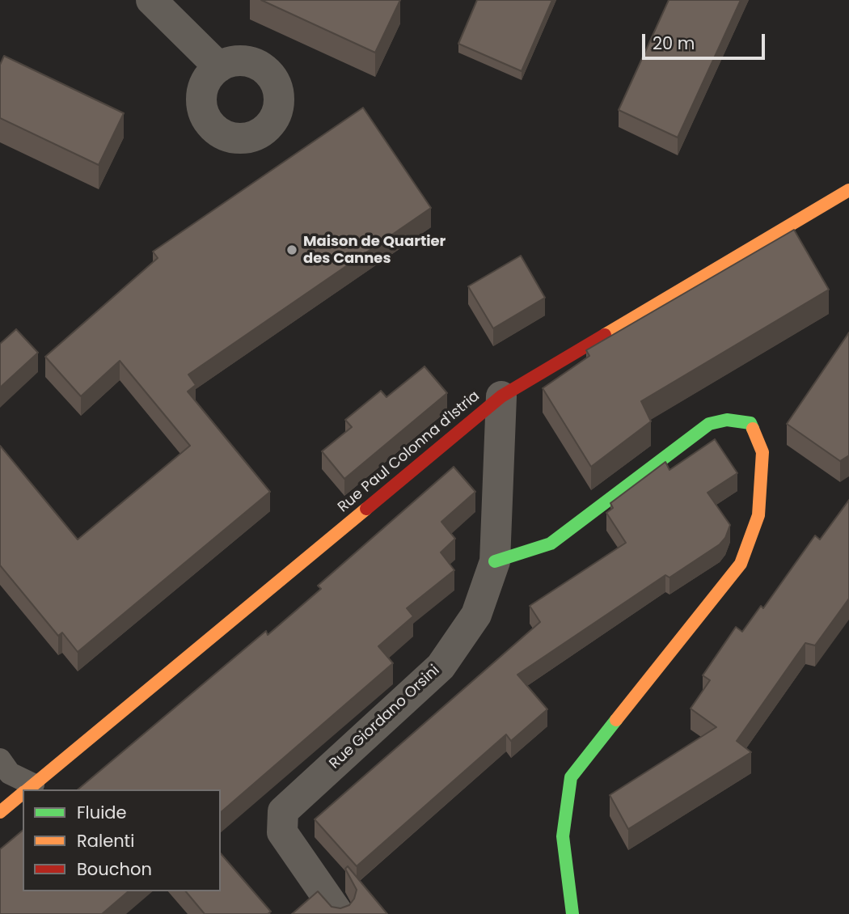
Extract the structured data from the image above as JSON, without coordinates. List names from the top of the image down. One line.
{"streets":{"street":["Rue Paul Colonna d'Istria","Rue Giordano Orsini"]},"crossings":[["Rue Paul Colonna d'Istria","Rue Giordano Orsini"]],"places":["Maison de Quartier des Cannes"],"legend":["Fluide","Ralenti","Bouchon"],"scale_bar":"20 m"}
